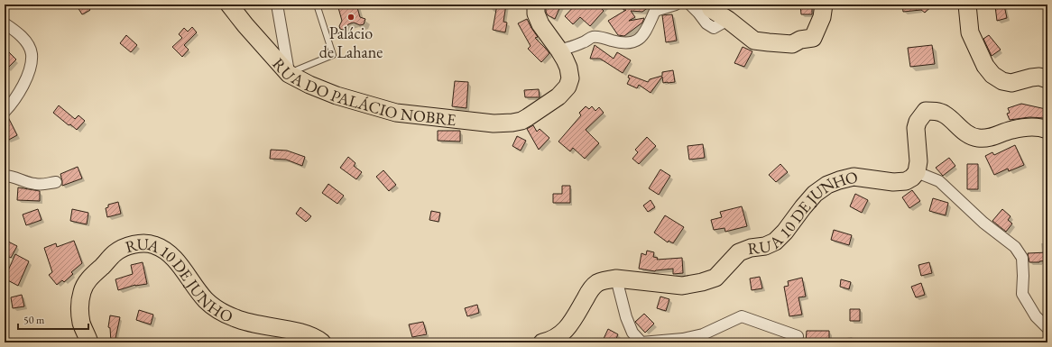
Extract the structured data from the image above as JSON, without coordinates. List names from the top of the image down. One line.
{"streets":{"main road":["RUA DO PALÁCIO NOBRE","RUA 10 DE JUNHO"]},"places":["Palácio de Lahane"],"scale_bar":"50 m"}
